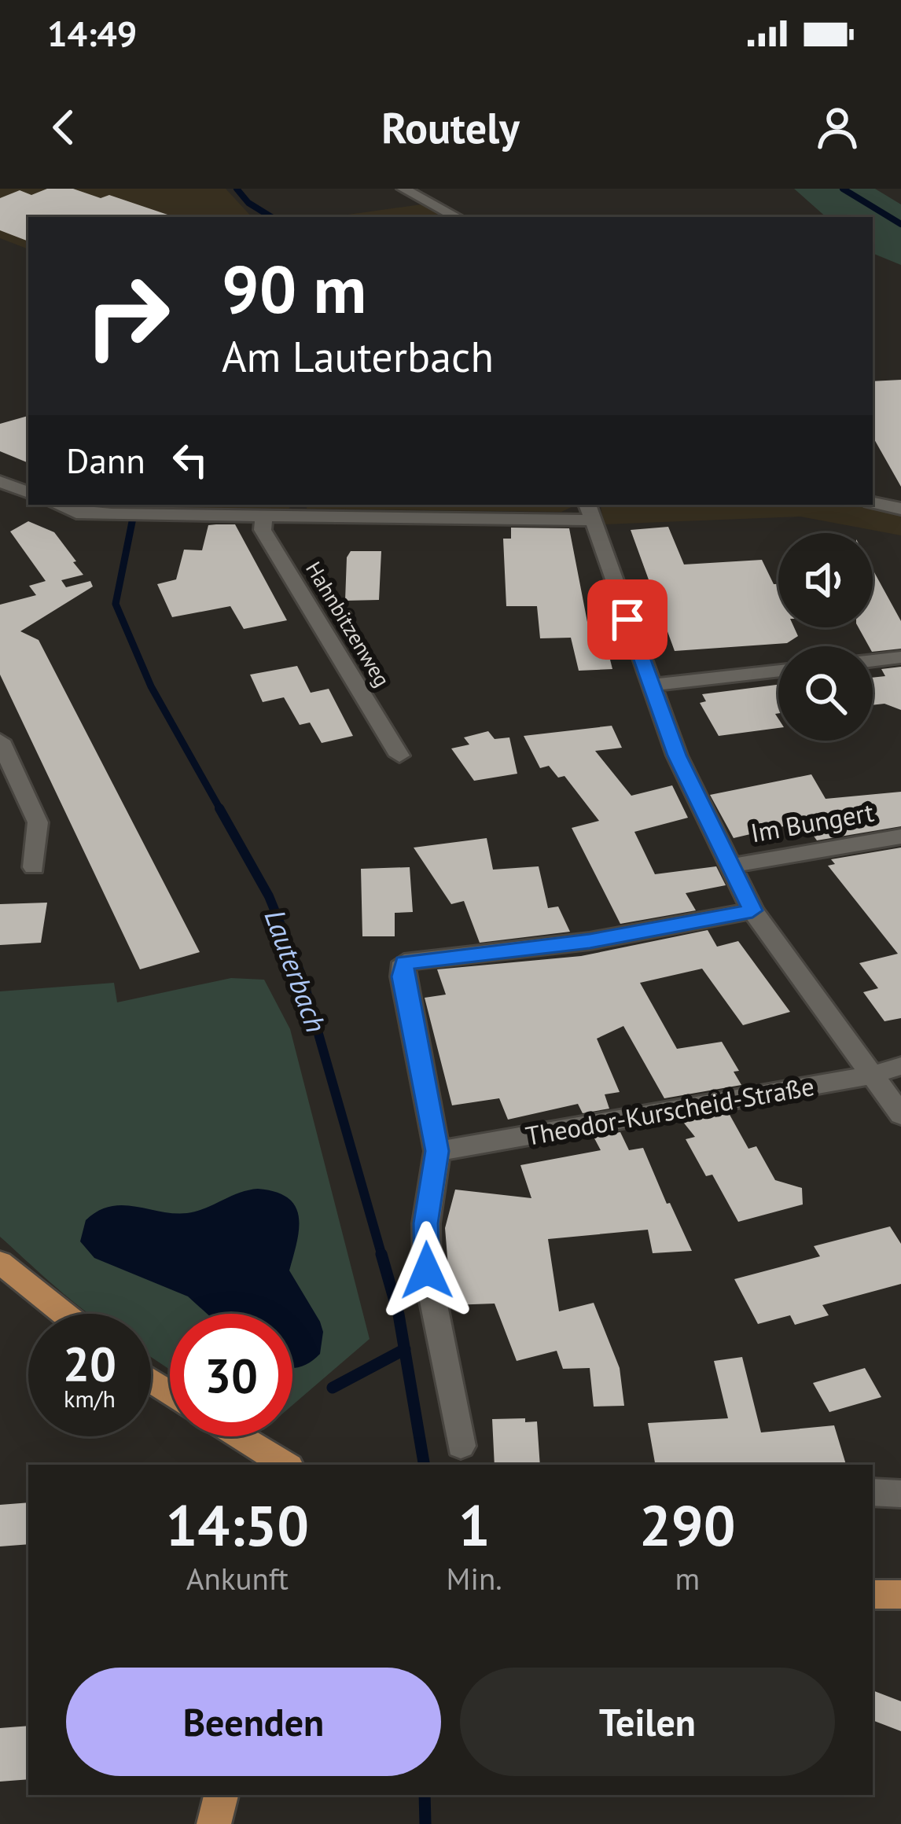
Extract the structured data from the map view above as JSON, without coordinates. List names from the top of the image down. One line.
{"streets":{"street":["Hahnbitzenweg","Im Bungert","Theodor-Kurscheid-Straße"]},"water":["Lauterbach"],"page":{"status":"14:49","header":"Routely","turn":["90 m","Am Lauterbach"],"then":"Dann","speed":"20 km/h","limit":"30","eta":["14:50","Ankunft","1","Min.","290","m"],"buttons":["Beenden","Teilen"]}}
